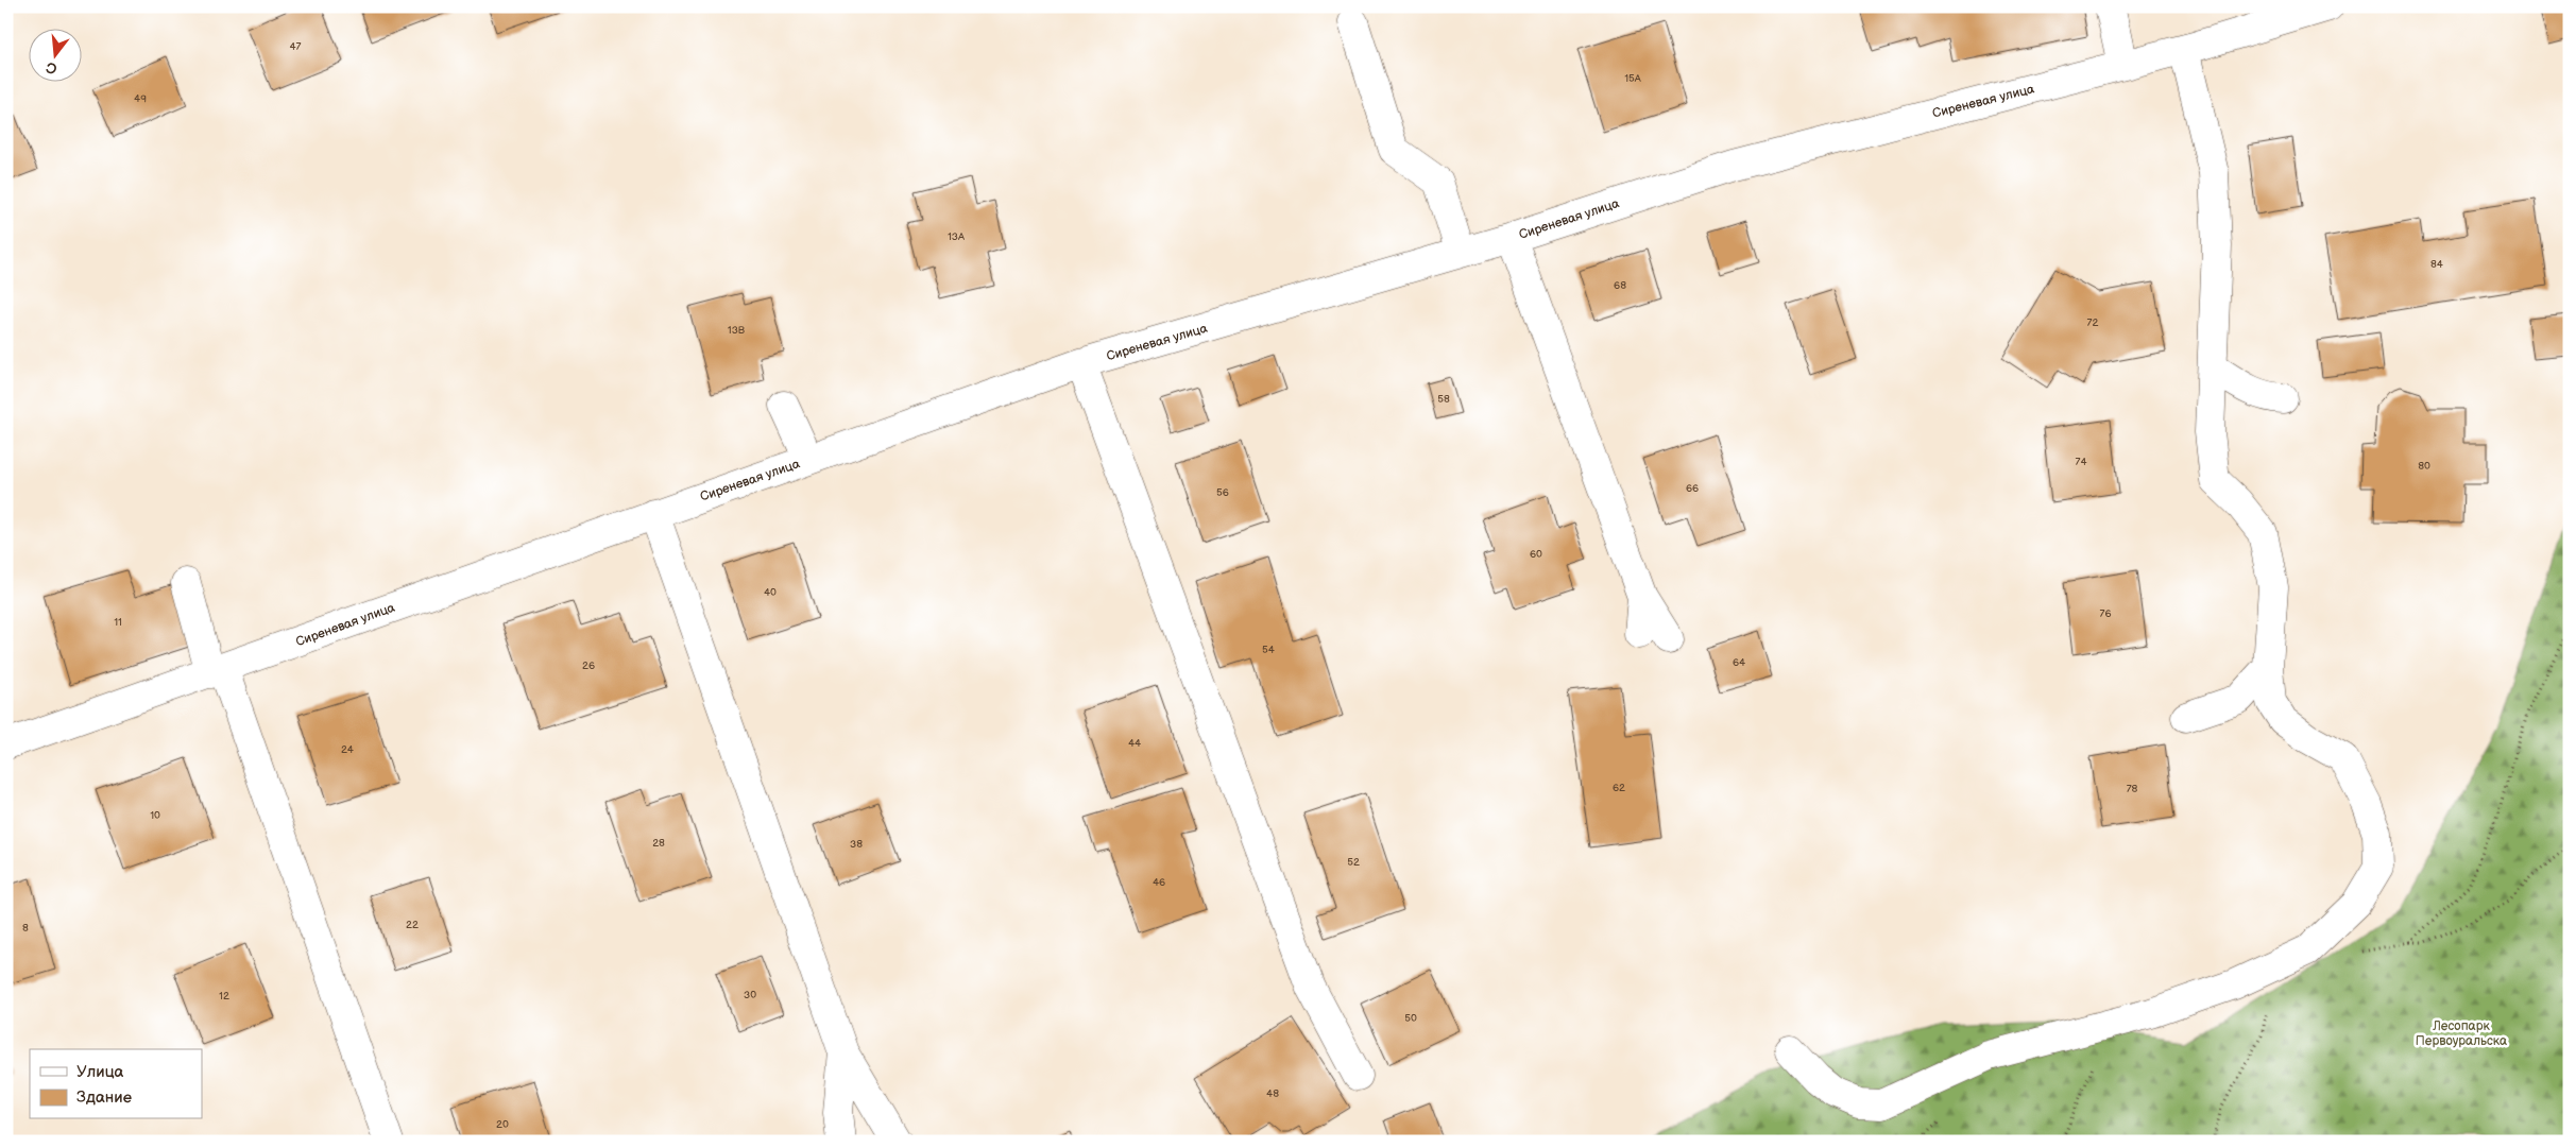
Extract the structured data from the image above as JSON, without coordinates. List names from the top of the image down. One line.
{"streets":{"street":["Сиреневая улица"]},"parks":["Лесопарк Первоуральска"],"house_numbers":["47","15А","49","13А","84","68","72","13В","58","74","80","66","56","60","40","76","11","54","64","26","44","24","62","78","10","28","38","52","46","22","8","30","12","50","48","20"],"legend":["Улица","Здание"],"north":"bottom"}
